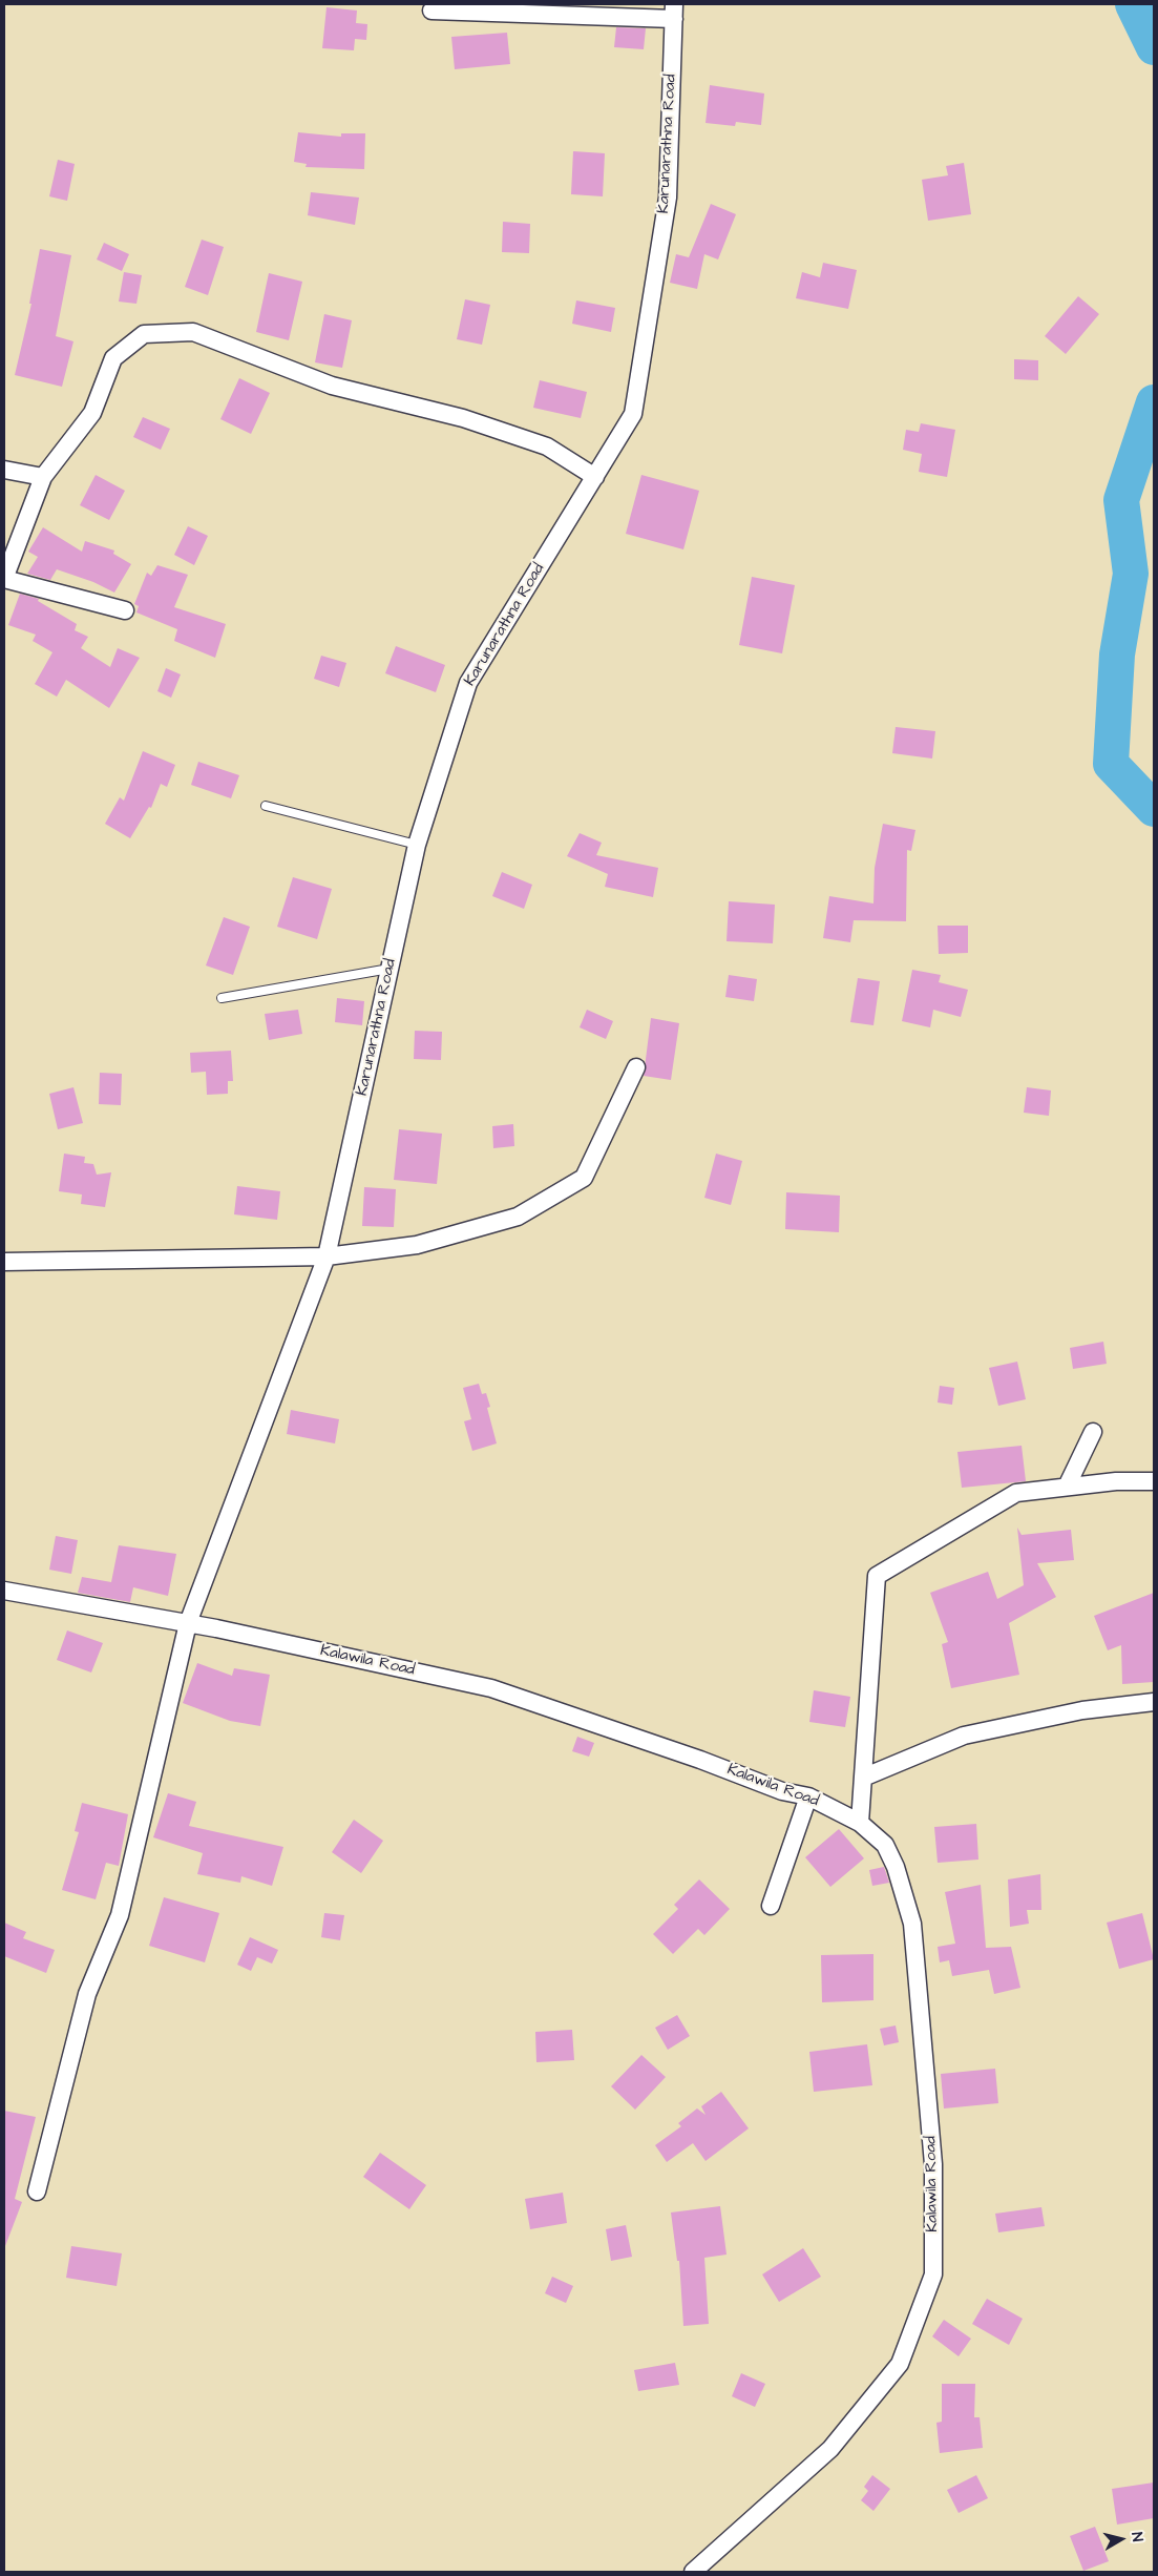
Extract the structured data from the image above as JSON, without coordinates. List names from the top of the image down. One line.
{"streets":{"street":["Karunarathna Road","Kalawila Road"]},"crossings":[["Karunarathna Road","Kalawila Road"]],"north":"right"}
